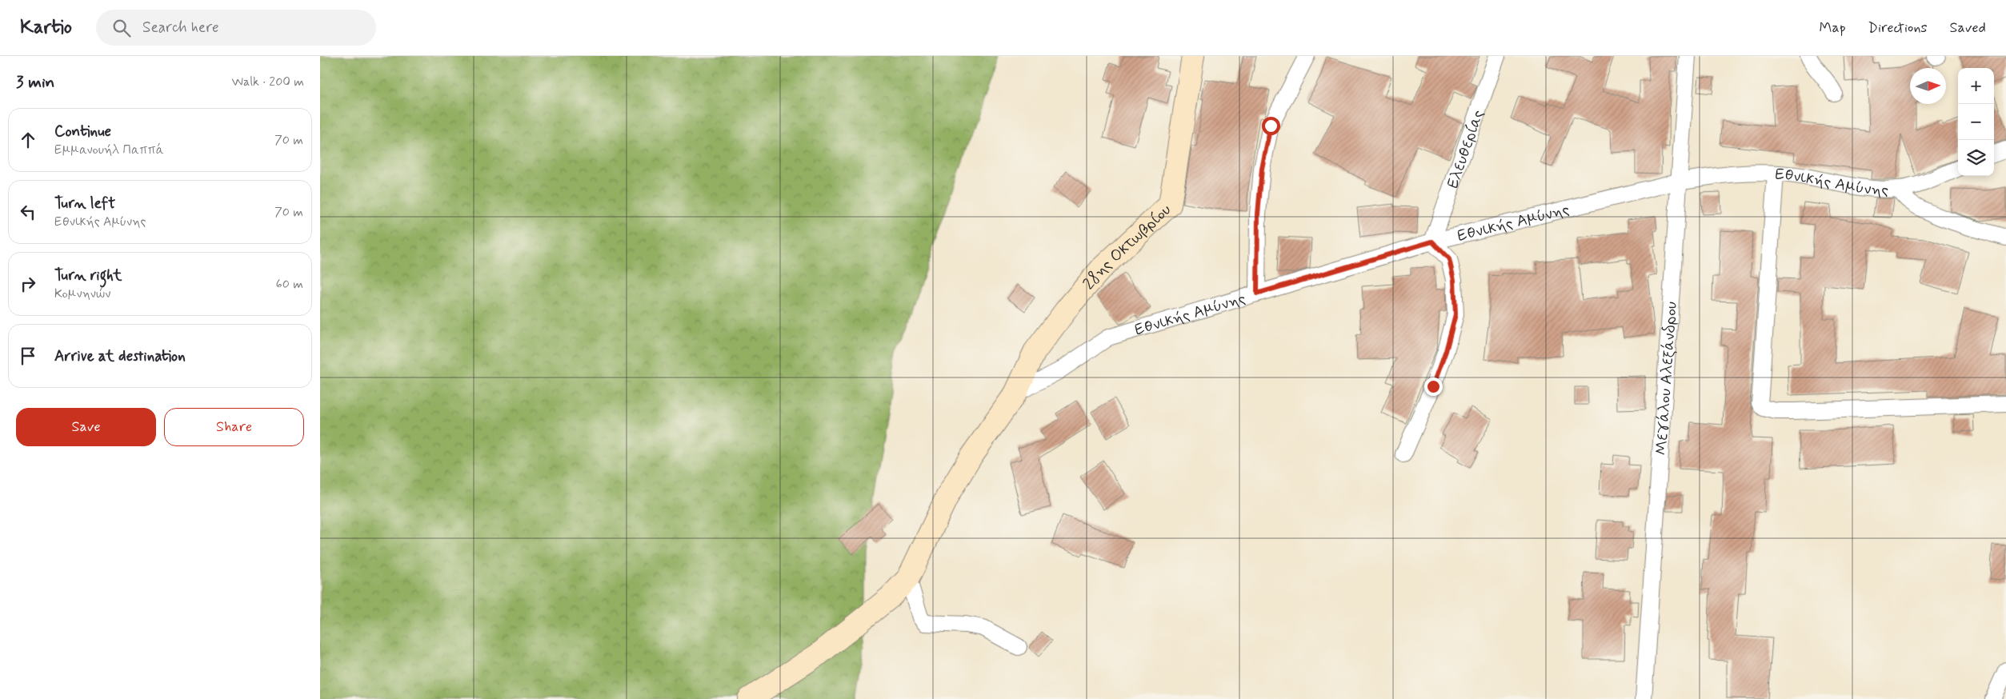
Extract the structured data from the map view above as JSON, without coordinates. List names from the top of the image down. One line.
{"streets":{"street":["Ελευθερίας","Εθνικής Αμύνης","28ης Οκτωβρίου","Μεγάλου Αλεξάνδρου"]},"crossings":[["Ελευθερίας","Εθνικής Αμύνης"],["Εθνικής Αμύνης","28ης Οκτωβρίου"],["Εθνικής Αμύνης","Μεγάλου Αλεξάνδρου"]],"north":"right","page":{"header":"Kartio","search":"Search here","nav":["Map","Directions","Saved"],"heading":["3 min","Walk · 200 m"],"map_buttons":["+","−"],"list":[["Continue","Εμμανουήλ Παππά","70 m"],["Turn left","Εθνικής Αμύνης","70 m"],["Turn right","Κομνηνών","60 m"],"Arrive at destination"],"buttons":["Save","Share"]}}
